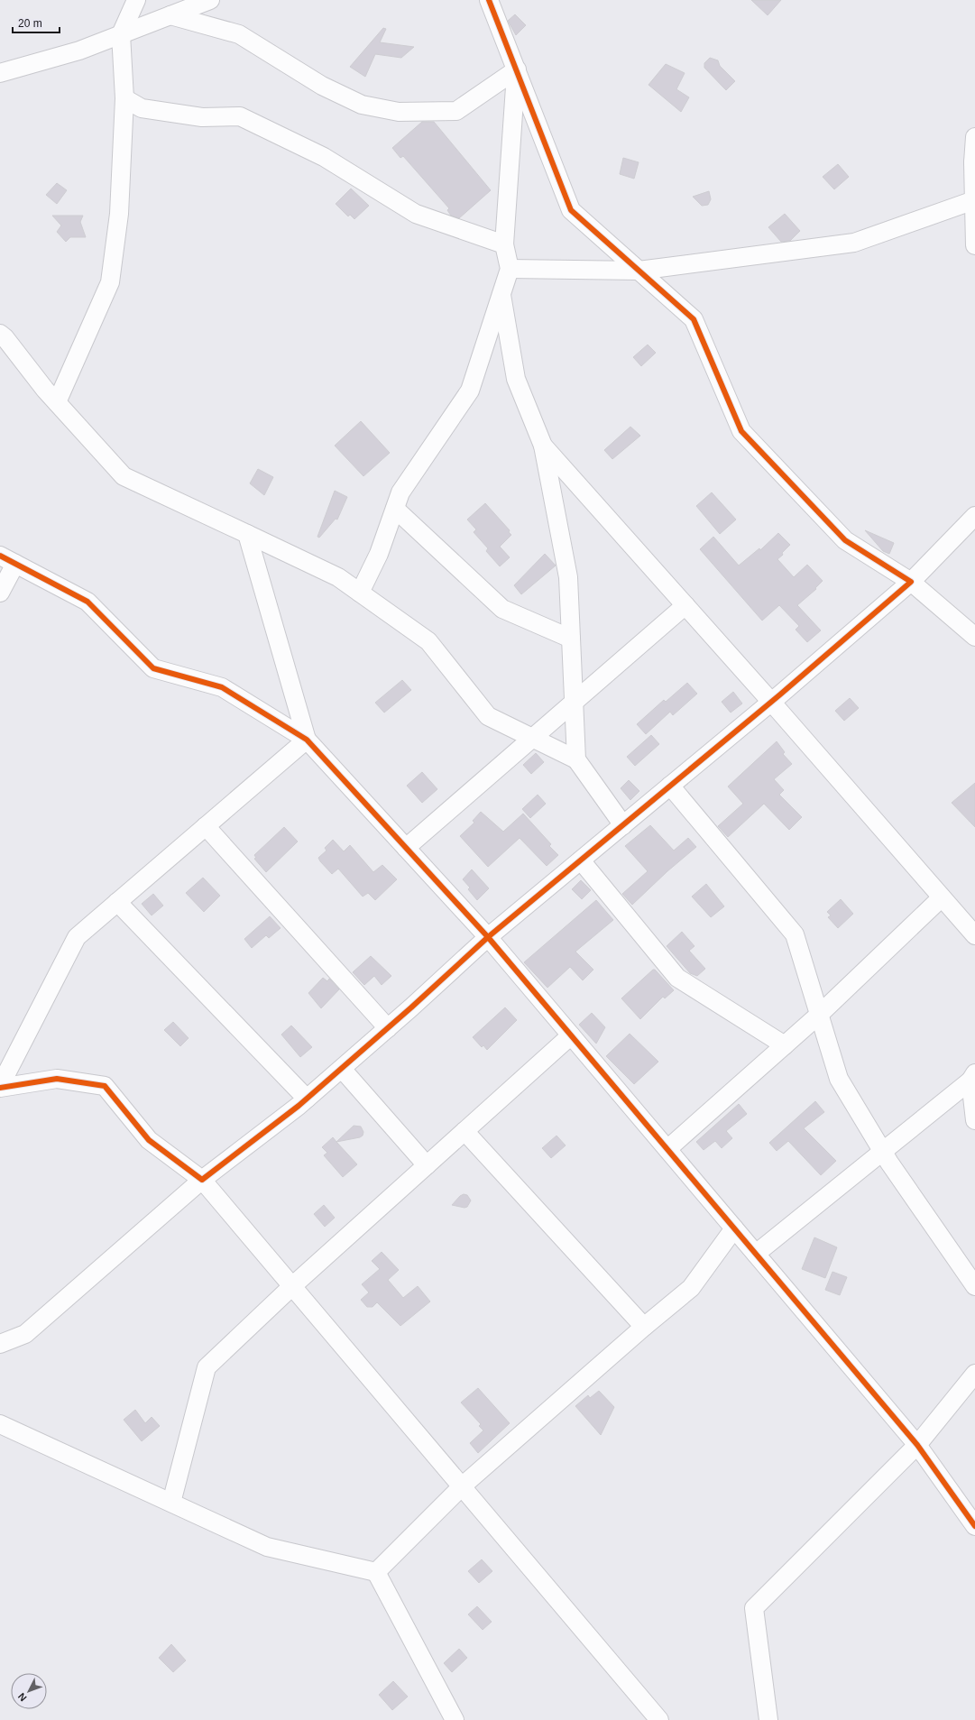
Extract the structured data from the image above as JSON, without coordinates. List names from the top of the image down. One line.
{"scale_bar":"20 m","north":"bottom left"}
